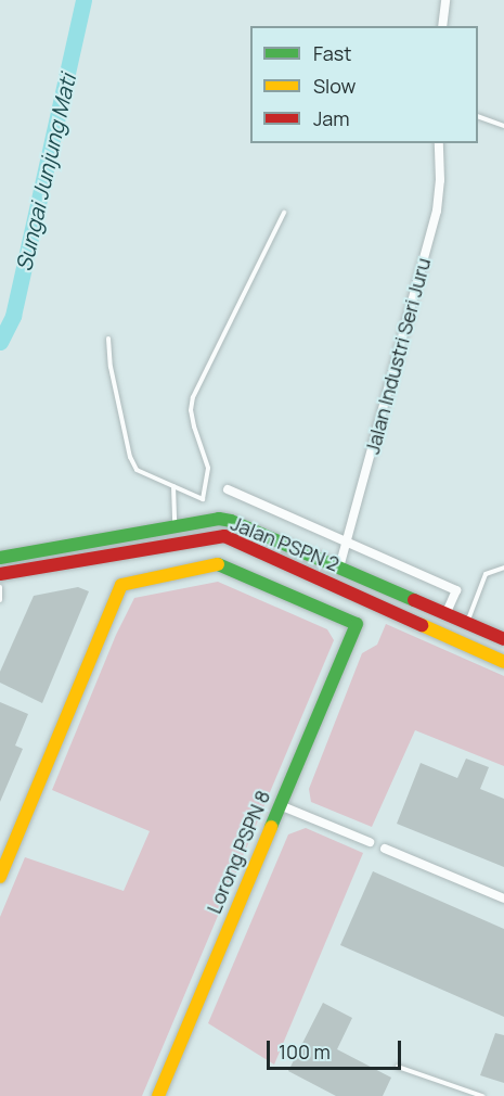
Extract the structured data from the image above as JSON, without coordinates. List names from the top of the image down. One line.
{"streets":{"street":["Jalan Industri Seri Juru","Jalan PSPN 2","Lorong PSPN 8"]},"crossings":[["Jalan Industri Seri Juru","Jalan PSPN 2"]],"water":["Sungai Junjung Mati"],"legend":["Fast","Slow","Jam"],"scale_bar":"100 m"}
